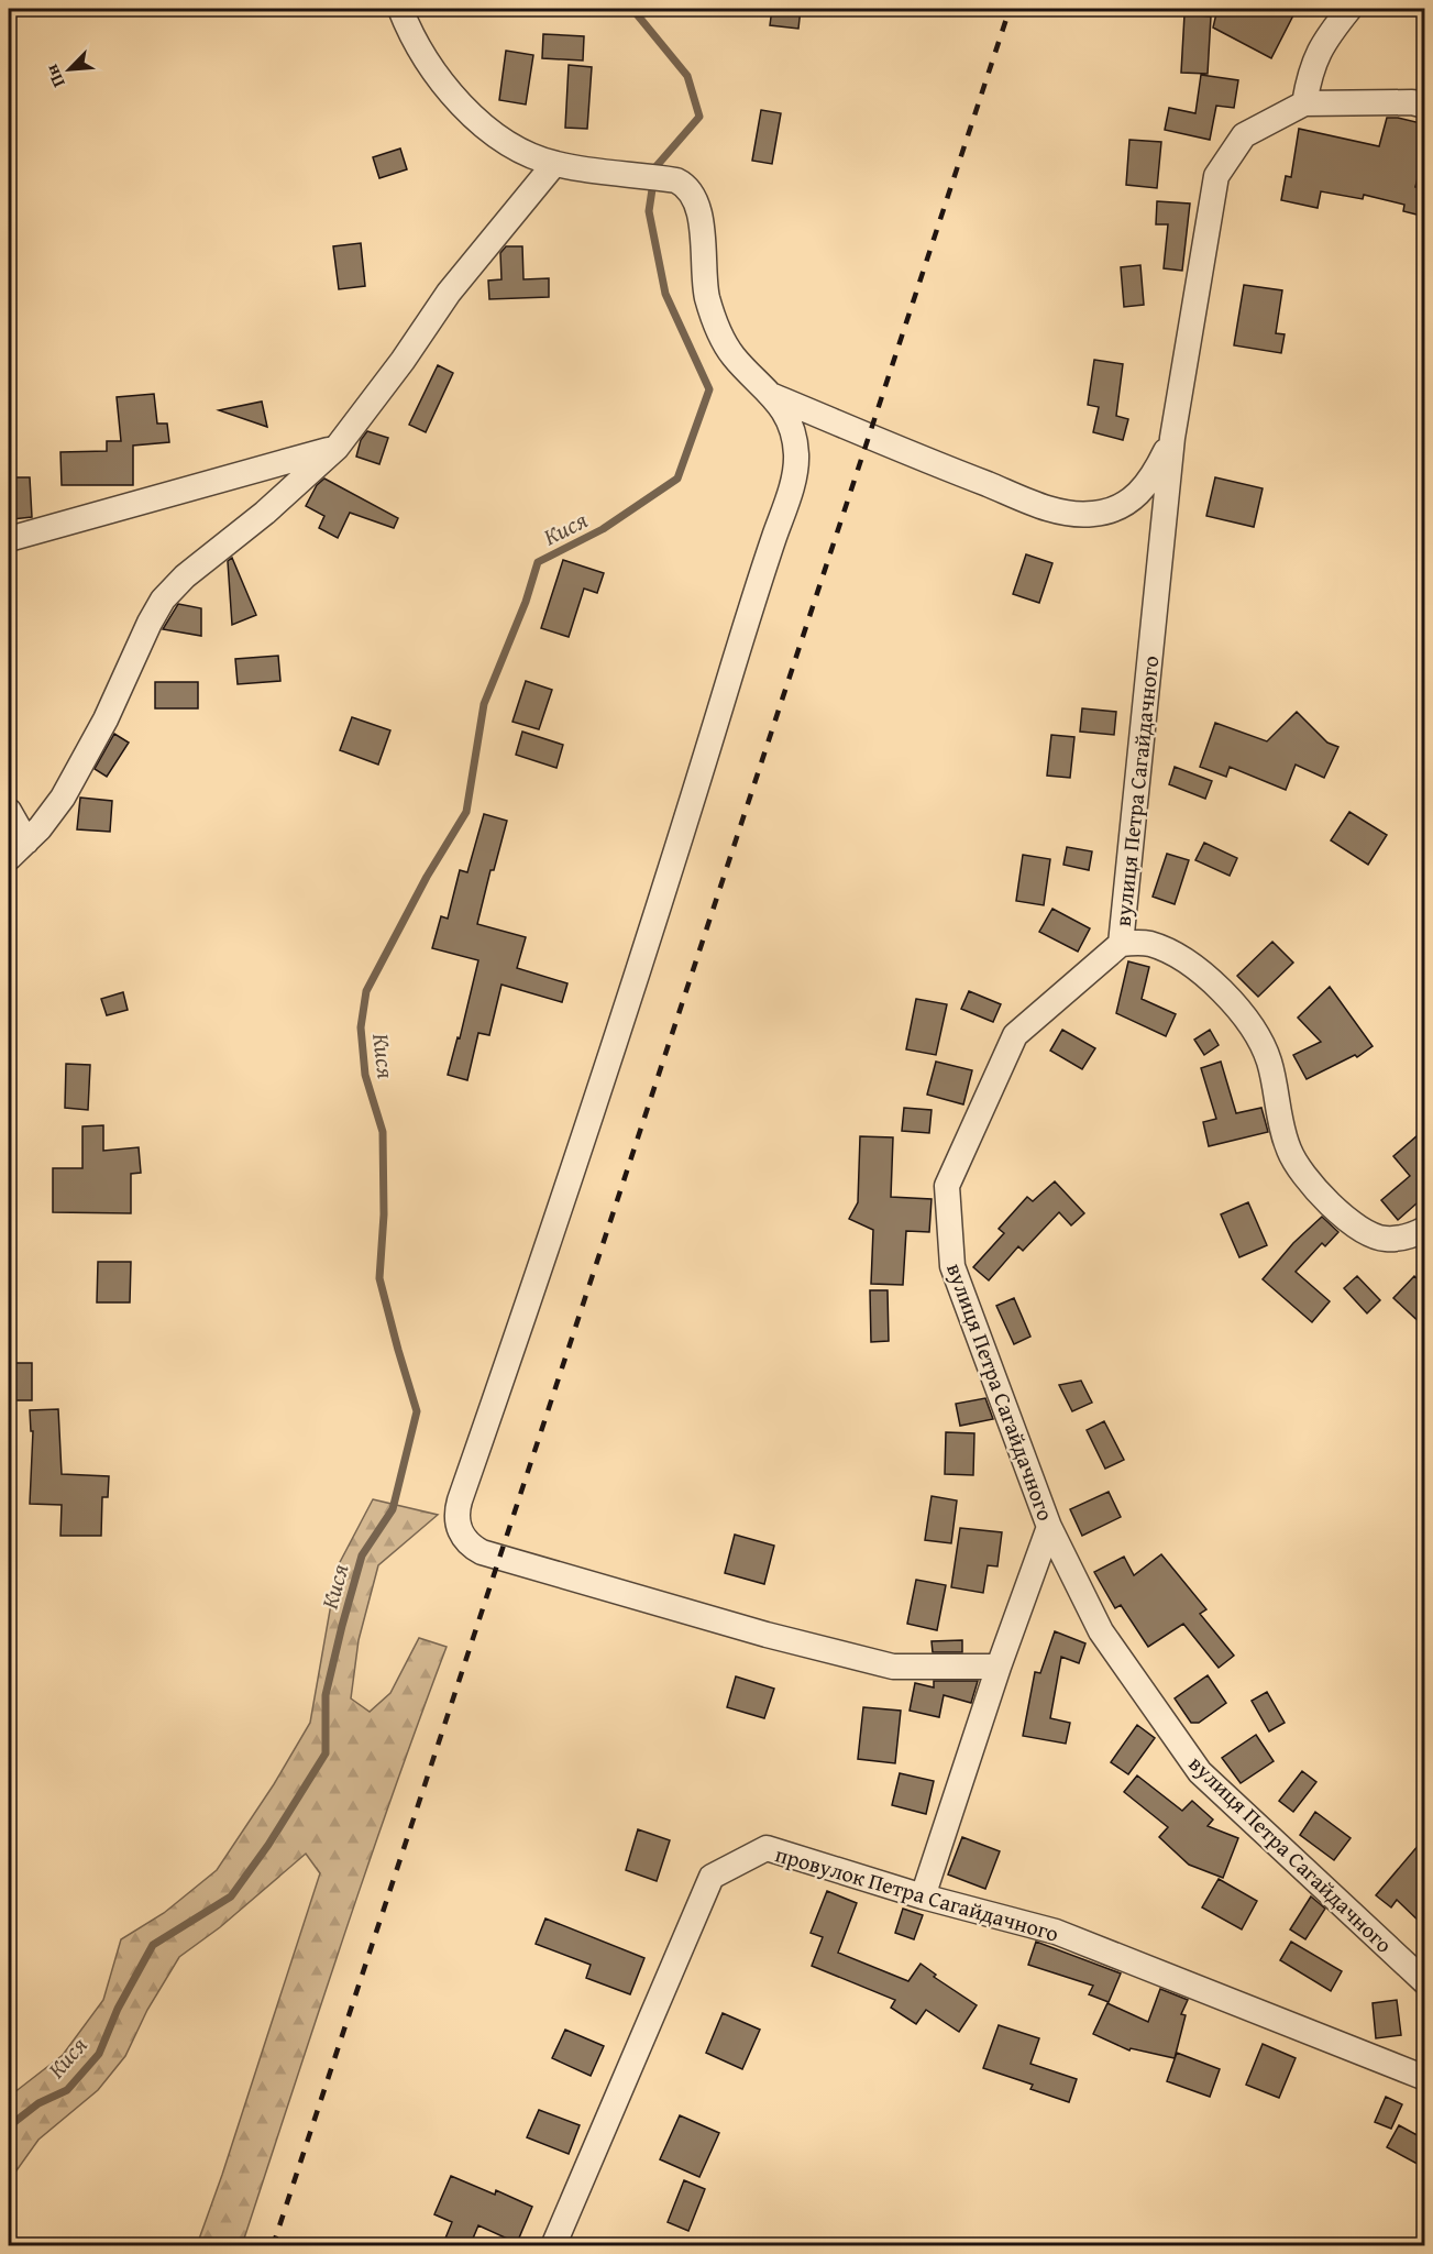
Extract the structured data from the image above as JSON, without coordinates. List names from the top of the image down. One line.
{"streets":{"street":["вулиця Петра Сагайдачного","провулок Петра Сагайдачного"]},"water":["Кися"],"north":"bottom left"}
